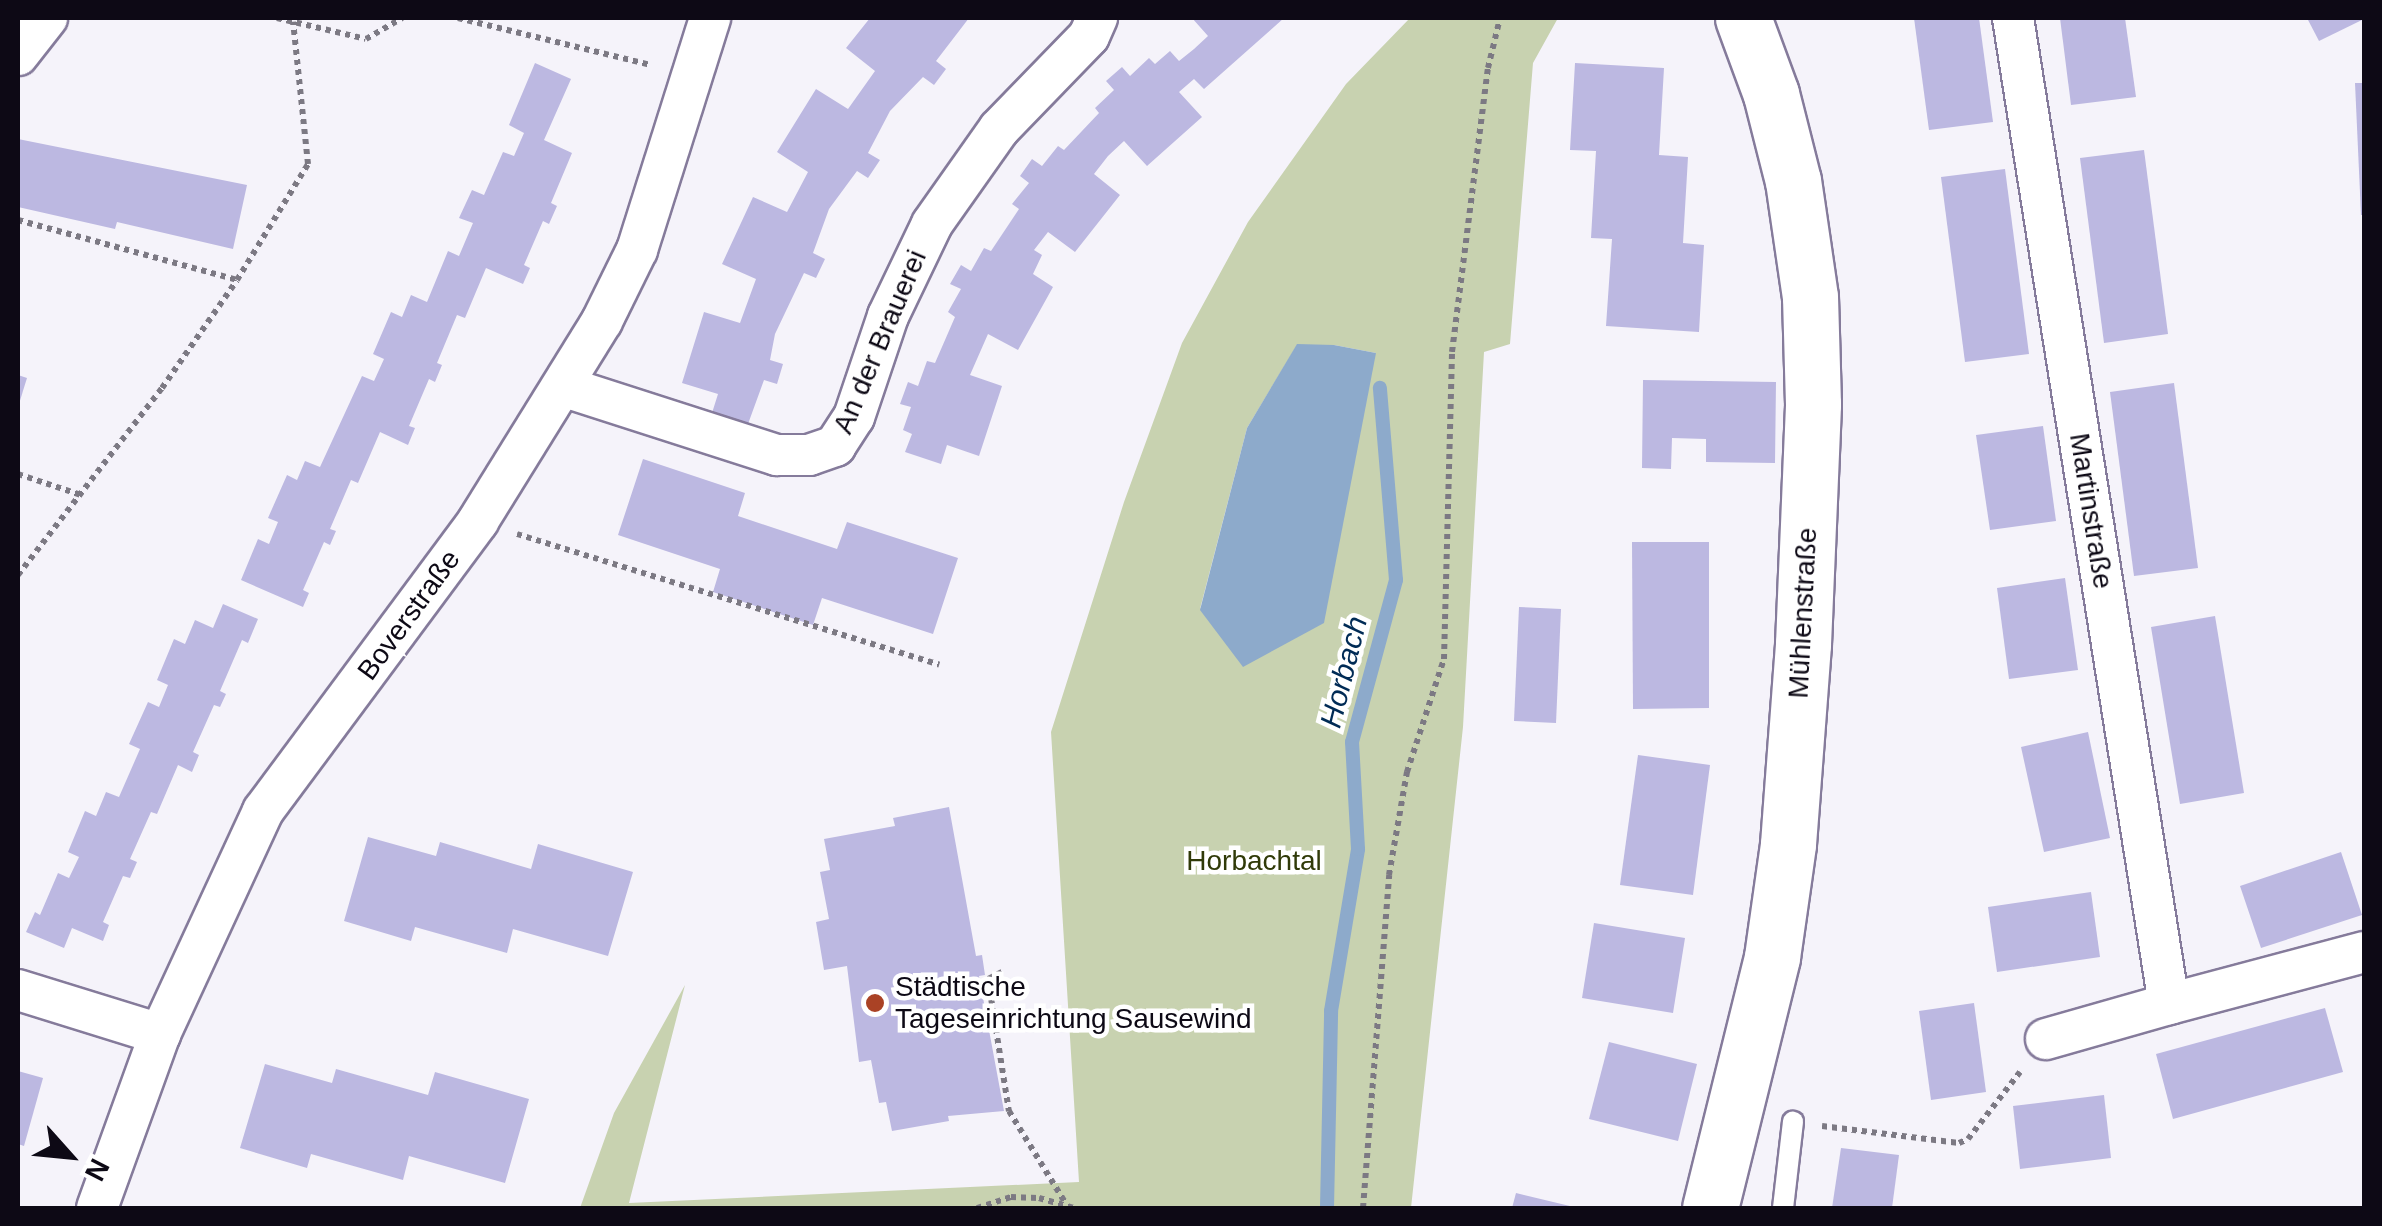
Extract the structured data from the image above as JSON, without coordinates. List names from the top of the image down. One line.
{"streets":{"street":["An der Brauerei","Martinstraße","Mühlenstraße","Boverstraße"]},"crossings":[["An der Brauerei","Boverstraße"]],"water":["Horbach"],"parks":["Horbachtal"],"places":["Städtische Tageseinrichtung Sausewind"],"north":"bottom right"}
